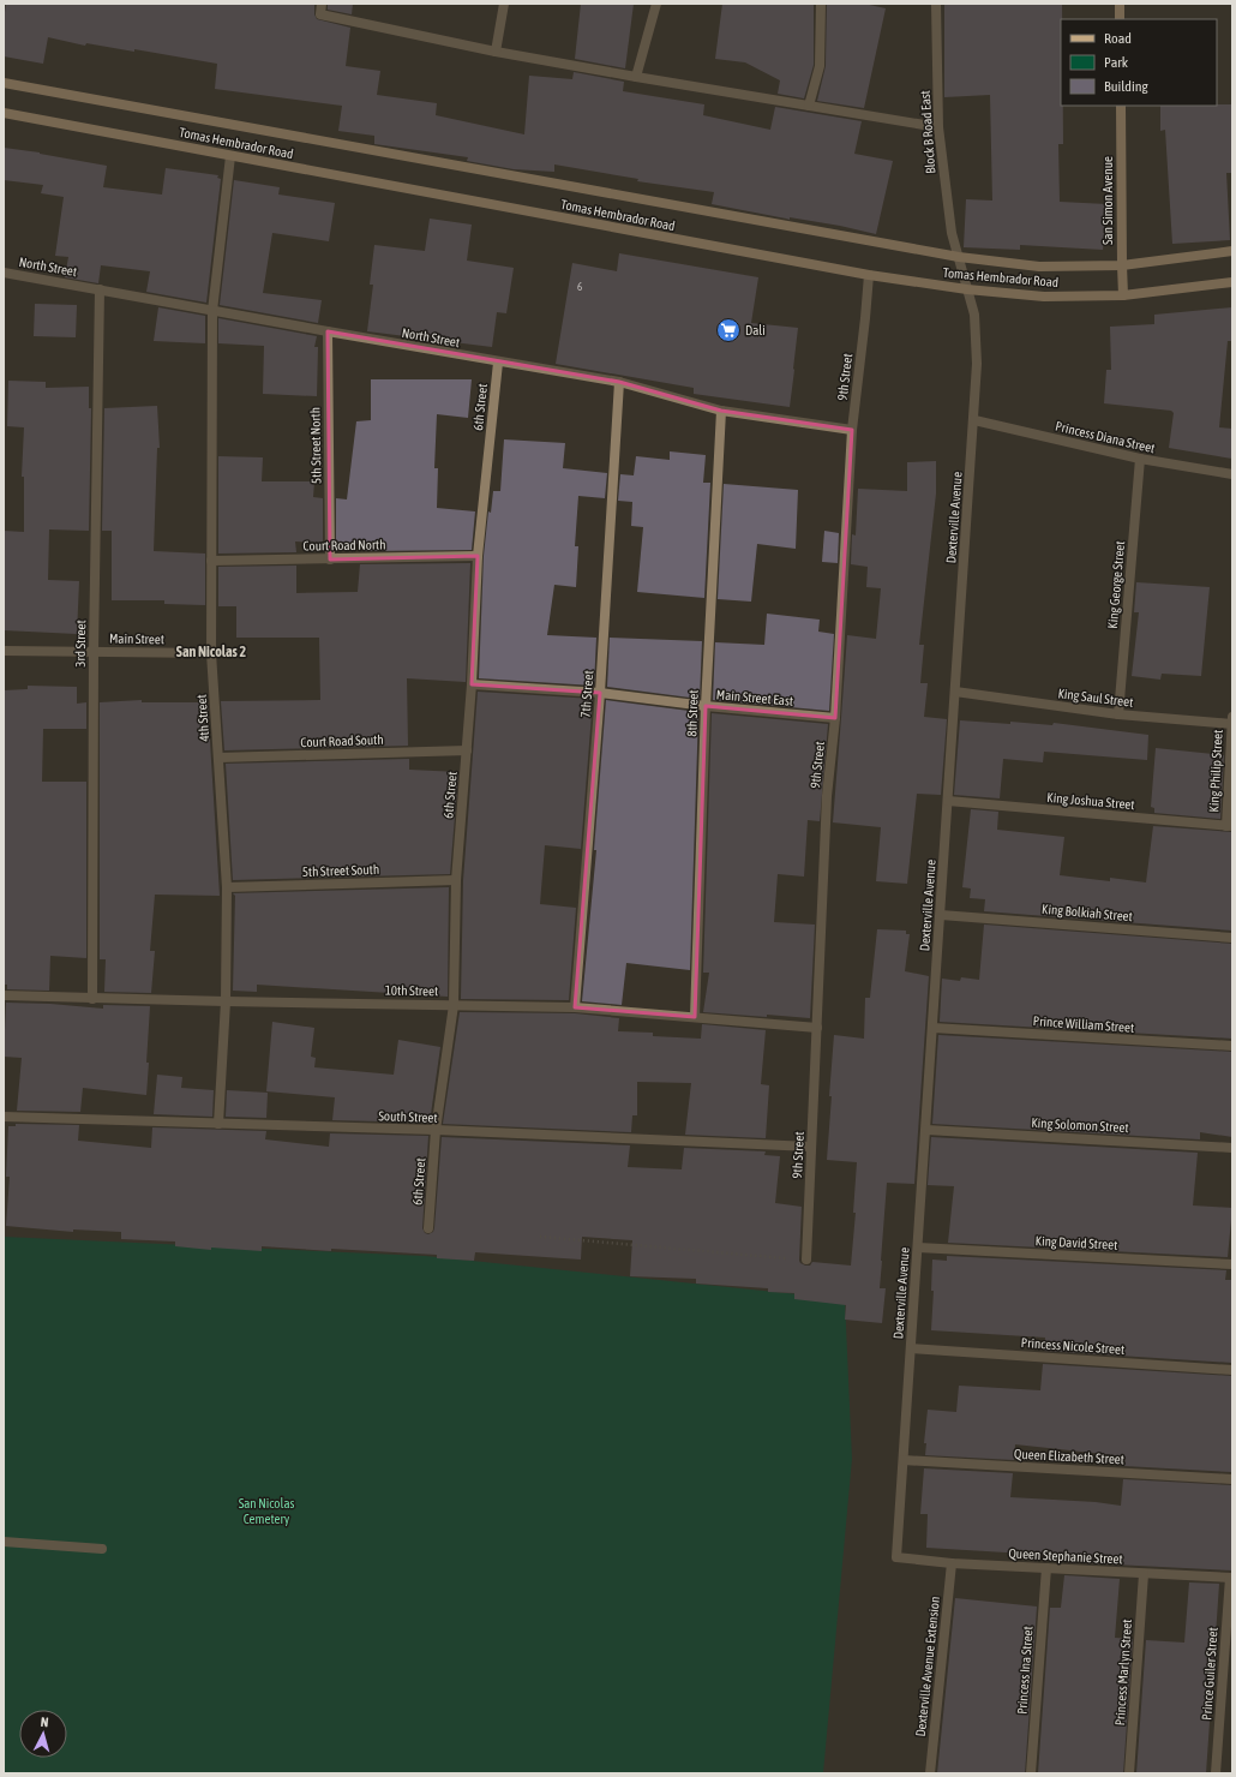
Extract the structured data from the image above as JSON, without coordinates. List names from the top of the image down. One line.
{"streets":{"street":["Block B Road East","Tomas Hembrador Road","San Simon Avenue","North Street","9th Street","6th Street","Princess Diana Street","5th Street North","Dexterville Avenue","Court Road North","King George Street","Main Street","3rd Street","7th Street","Main Street East","King Saul Street","8th Street","4th Street","Court Road South","King Philip Street","King Joshua Street","5th Street South","King Bolkiah Street","10th Street","Prince William Street","South Street","King Solomon Street","King David Street","Princess Nicole Street","Queen Elizabeth Street","Queen Stephanie Street","Dexterville Avenue Extension","Princess Ina Street","Princess Marlyn Street","Prince Guiler Street"]},"crossings":[["Block B Road East","Tomas Hembrador Road"],["Block B Road East","Dexterville Avenue"],["Tomas Hembrador Road","San Simon Avenue"],["Tomas Hembrador Road","9th Street"],["Tomas Hembrador Road","Dexterville Avenue"],["Tomas Hembrador Road","4th Street"],["North Street","9th Street"],["North Street","6th Street"],["North Street","5th Street North"],["North Street","3rd Street"],["North Street","7th Street"],["North Street","8th Street"],["North Street","4th Street"],["9th Street","Main Street East"],["9th Street","10th Street"],["9th Street","South Street"],["6th Street","Court Road North"],["6th Street","Main Street East"],["6th Street","Court Road South"],["6th Street","5th Street South"],["6th Street","10th Street"],["6th Street","South Street"],["Princess Diana Street","Dexterville Avenue"],["Princess Diana Street","King George Street"],["5th Street North","Court Road North"],["Dexterville Avenue","King Saul Street"],["Dexterville Avenue","King Joshua Street"],["Dexterville Avenue","King Bolkiah Street"],["Dexterville Avenue","Prince William Street"],["Dexterville Avenue","King Solomon Street"],["Dexterville Avenue","King David Street"],["Dexterville Avenue","Princess Nicole Street"],["Dexterville Avenue","Queen Elizabeth Street"],["Dexterville Avenue","Queen Stephanie Street"],["Court Road North","4th Street"],["King George Street","King Saul Street"],["Main Street","3rd Street"],["Main Street","4th Street"],["3rd Street","10th Street"],["7th Street","Main Street East"],["7th Street","10th Street"],["Main Street East","8th Street"],["King Saul Street","King Philip Street"],["8th Street","10th Street"],["4th Street","Court Road South"],["4th Street","5th Street South"],["4th Street","10th Street"],["4th Street","South Street"],["King Philip Street","King Joshua Street"],["Queen Stephanie Street","Dexterville Avenue Extension"],["Queen Stephanie Street","Princess Ina Street"],["Queen Stephanie Street","Princess Marlyn Street"],["Queen Stephanie Street","Prince Guiler Street"]],"districts":["San Nicolas 2"],"parks":["San Nicolas Cemetery"],"places":{"supermarket":["Dali"]},"house_numbers":["6"],"legend":["Road","Park","Building"],"north":"top"}
